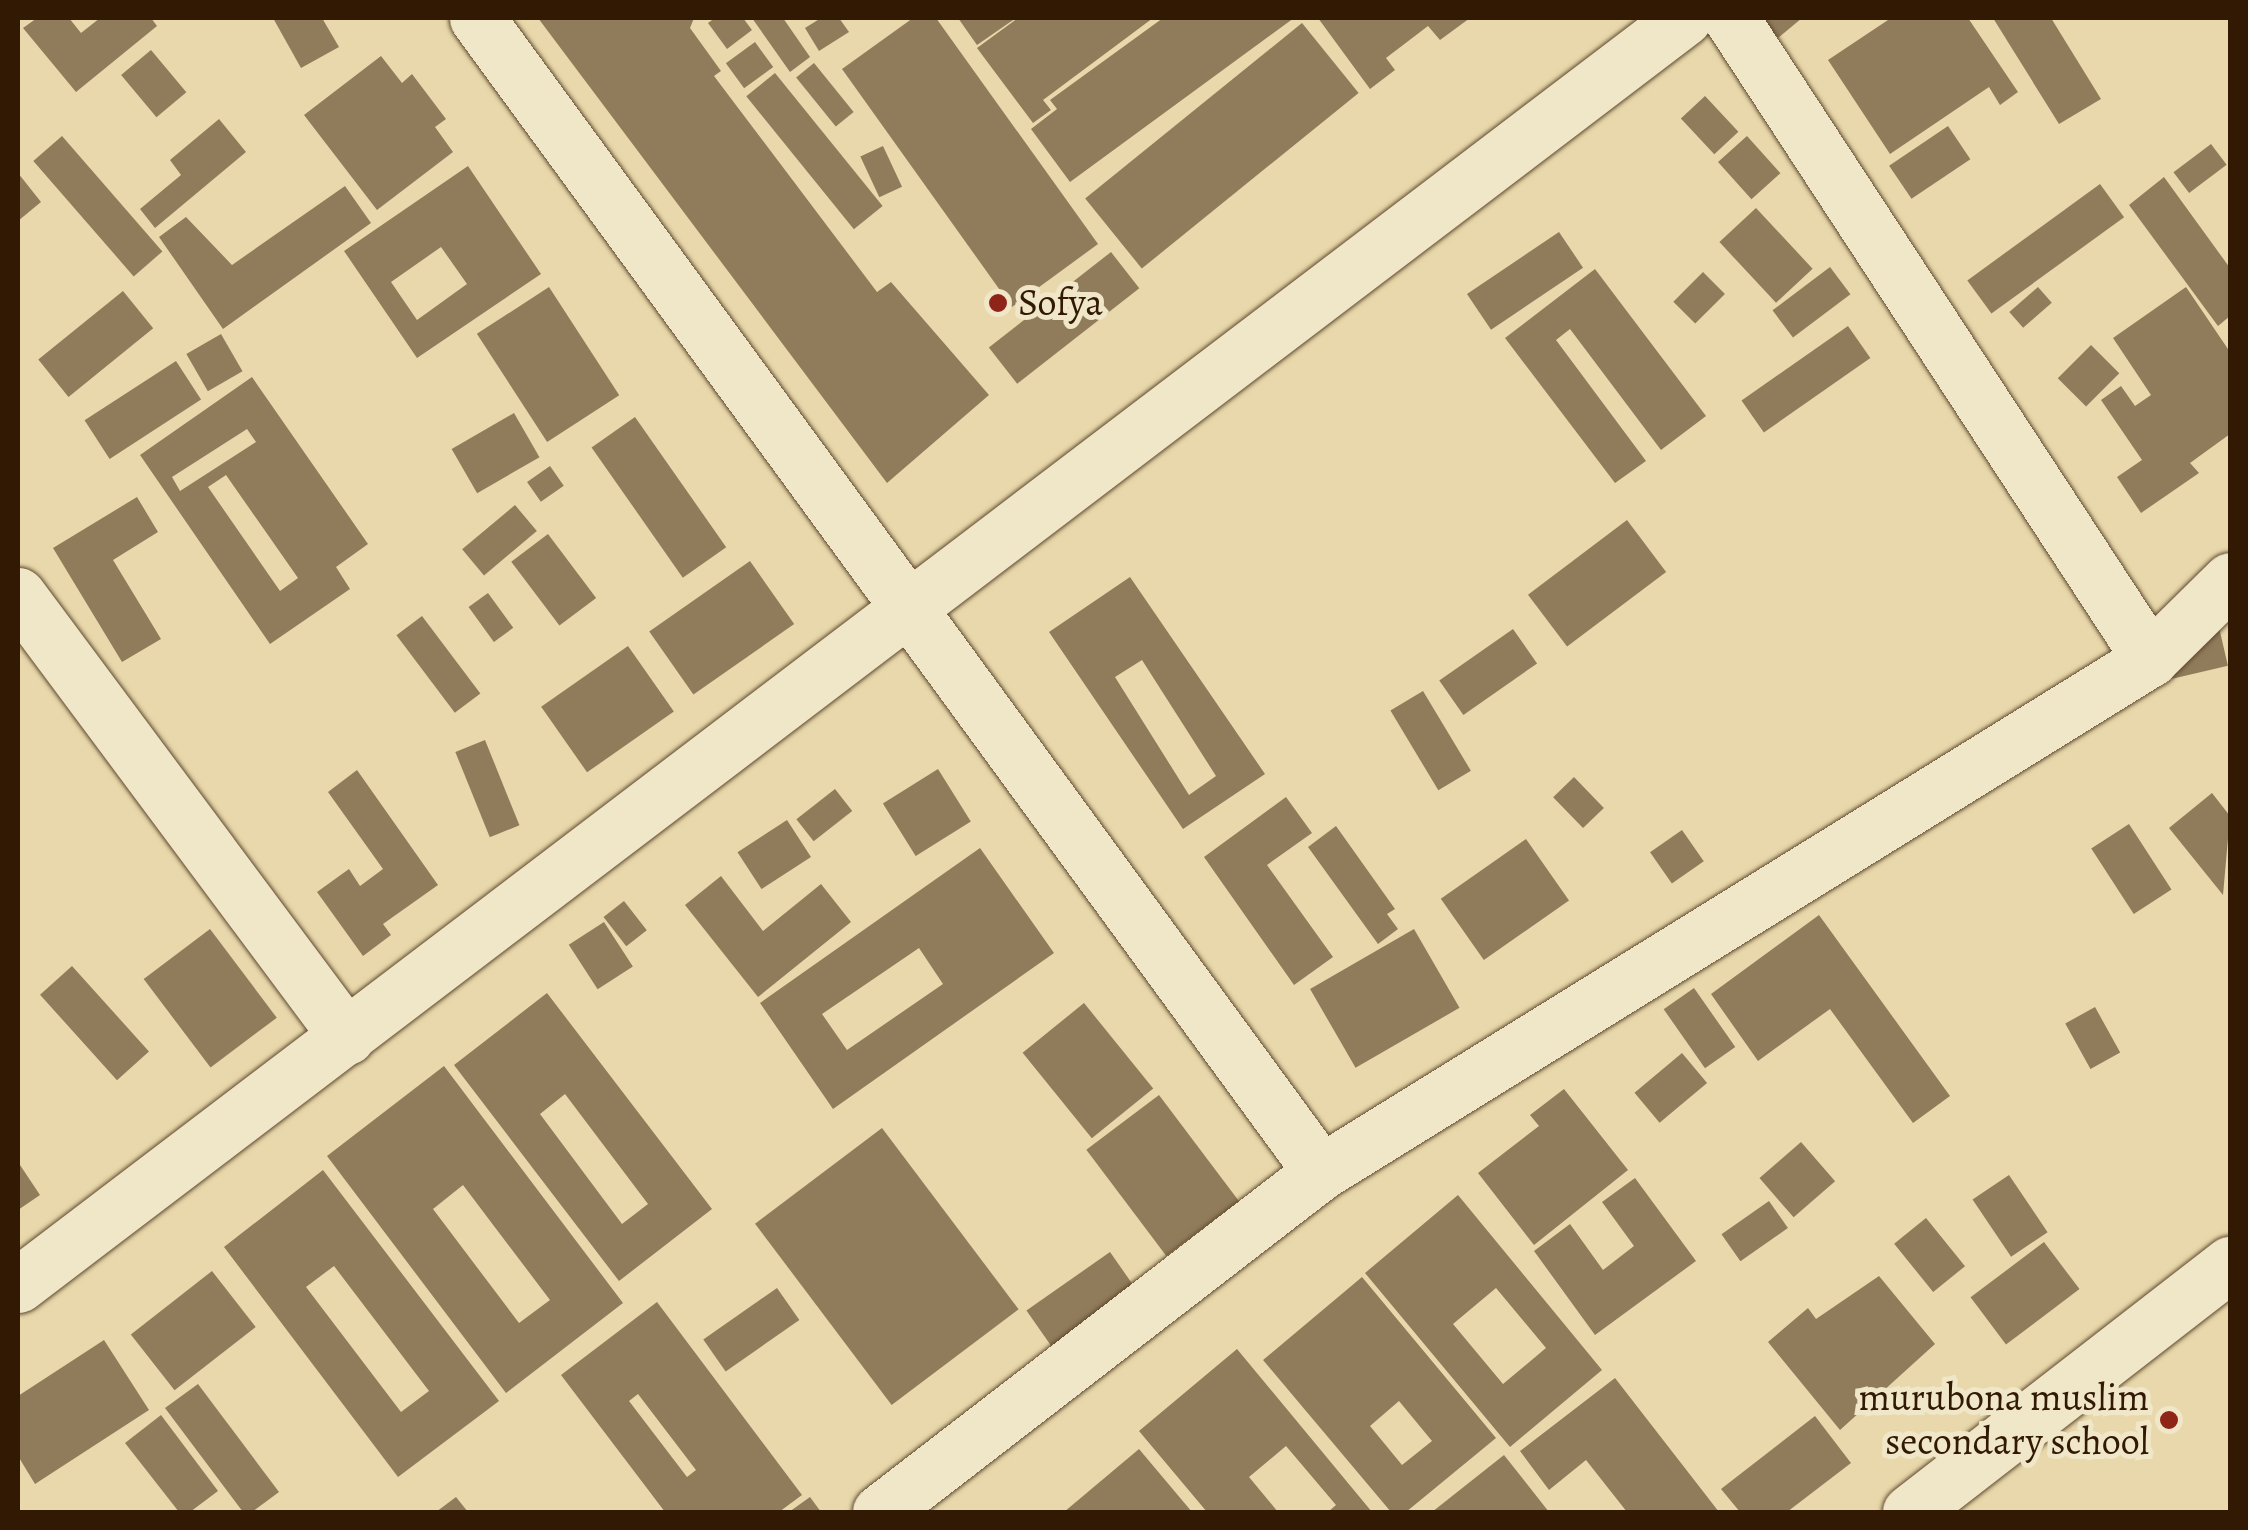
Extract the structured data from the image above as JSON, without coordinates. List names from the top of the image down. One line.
{"places":["Sofya","murubona muslim secondary school"]}
